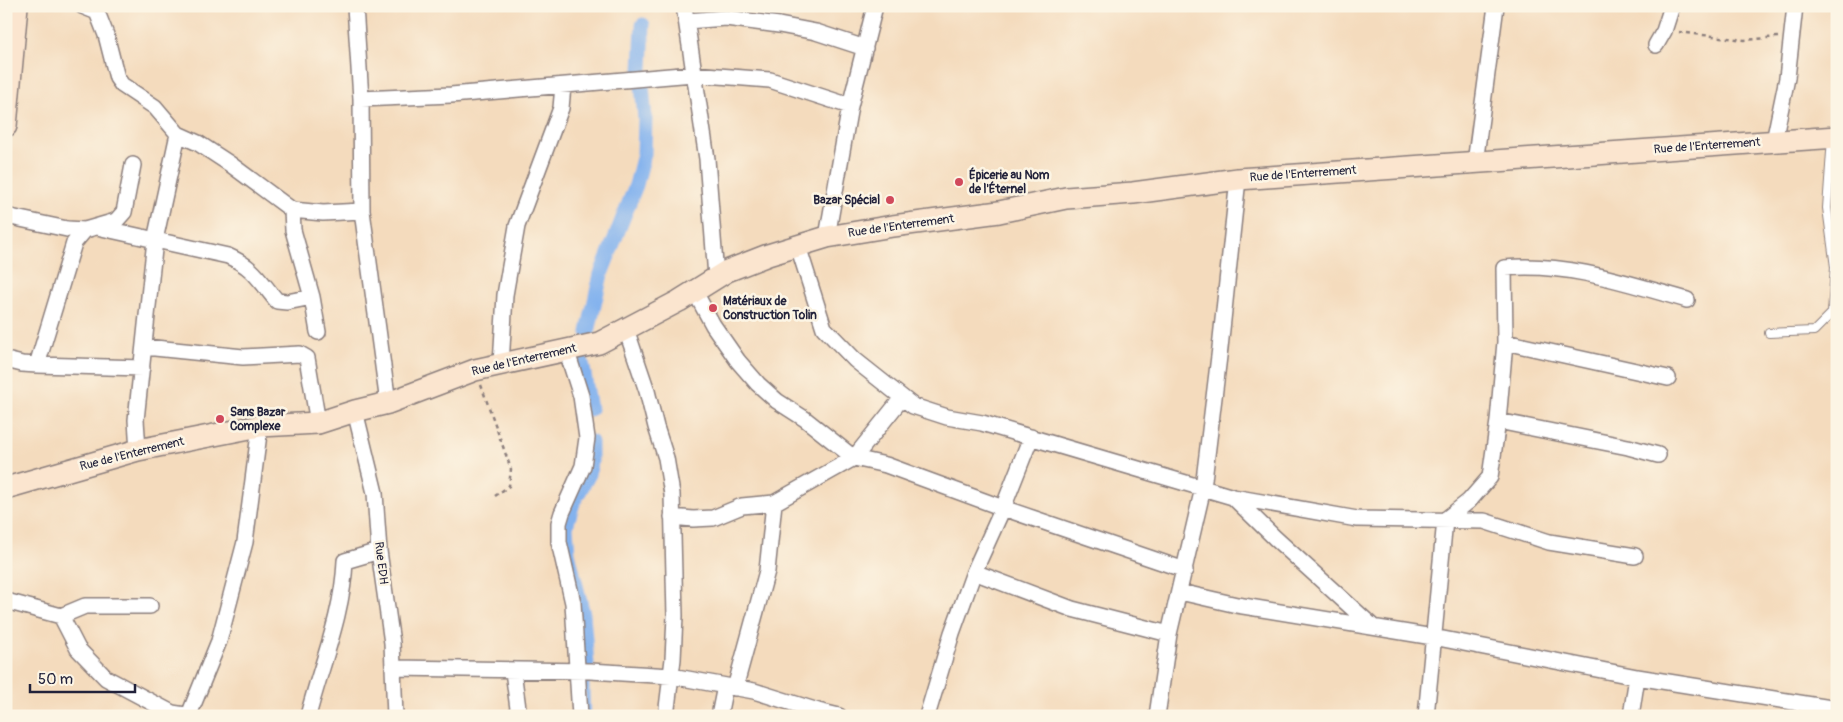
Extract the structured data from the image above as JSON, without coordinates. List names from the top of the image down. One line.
{"streets":{"street":["Rue de l'Enterrement","Rue EDH"]},"crossings":[["Rue de l'Enterrement","Rue EDH"]],"places":["Épicerie au Nom de l'Éternel","Bazar Spécial","Matériaux de Construction Tolin","Sans Bazar Complexe"],"scale_bar":"50 m"}
